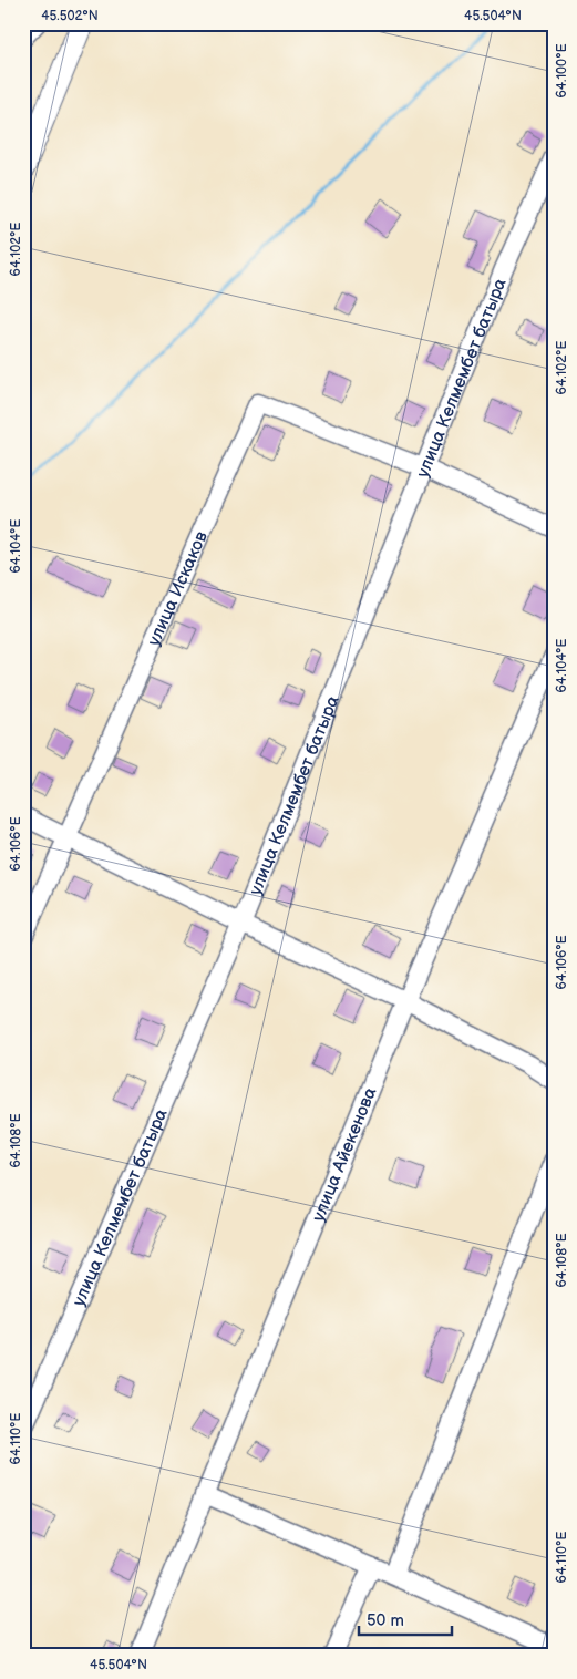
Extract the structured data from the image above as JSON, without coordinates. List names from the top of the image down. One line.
{"streets":{"street":["улица Келмембет батыра","улица Искаков","улица Айекенова"]},"crossings":[["улица Келмембет батыра","улица Искаков"]],"scale_bar":"50 m","coordinates":["45.502°N","45.504°N","64.100°E","64.102°E","64.104°E","64.106°E","64.108°E","64.110°E"]}
